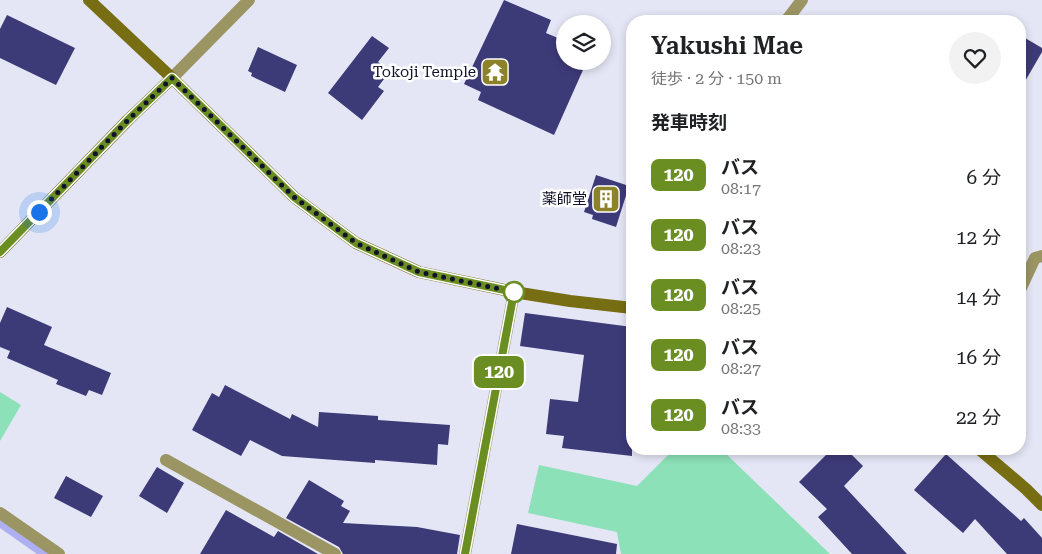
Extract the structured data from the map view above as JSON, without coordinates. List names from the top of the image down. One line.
{"places":{"temple":["Tokoji Temple"],"building":["薬師堂"]},"lines":["bus line 120"],"page":{"on_map":"120","heading":[["Yakushi Mae","徒歩 · 2 分 · 150 m"],"発車時刻"],"list":[{"mark":"120","name":"バス","note":"08:17","value":"6 分"},{"mark":"120","name":"バス","note":"08:23","value":"12 分"},{"mark":"120","name":"バス","note":"08:25","value":"14 分"},{"mark":"120","name":"バス","note":"08:27","value":"16 分"},{"mark":"120","name":"バス","note":"08:33","value":"22 分"}]}}
